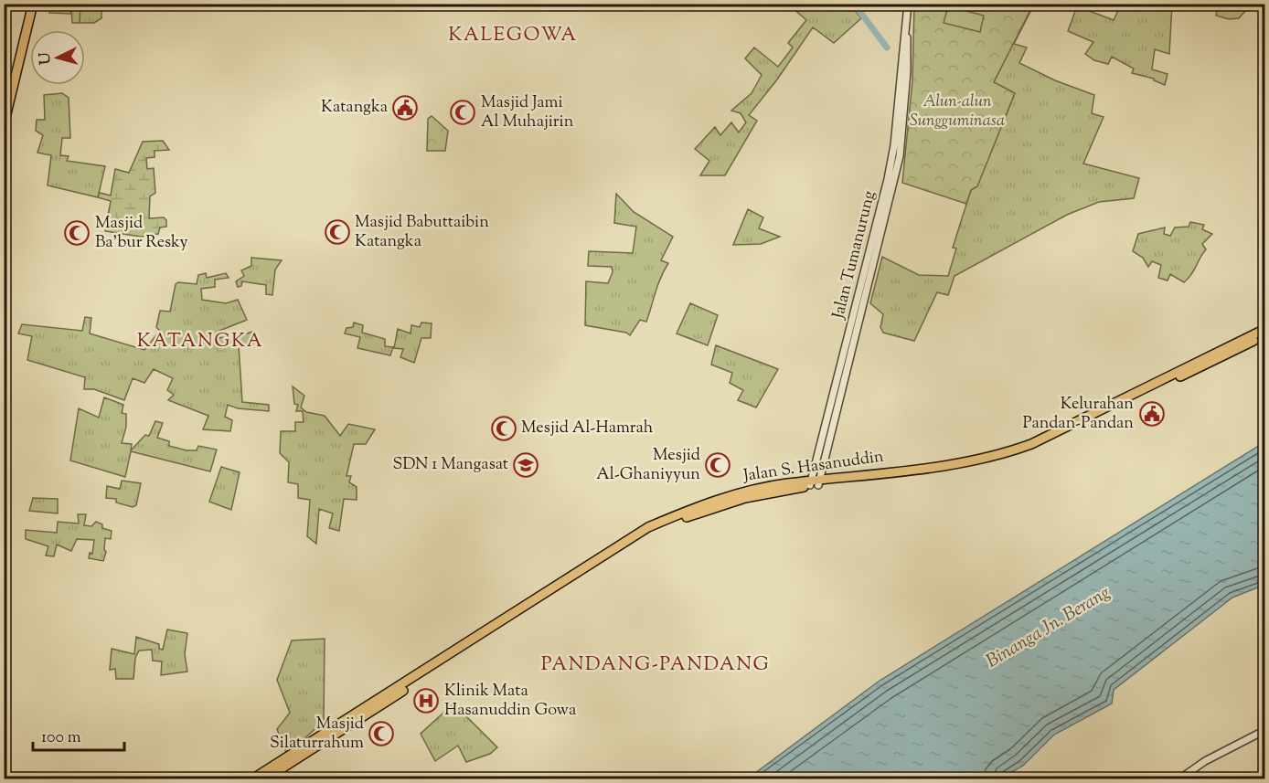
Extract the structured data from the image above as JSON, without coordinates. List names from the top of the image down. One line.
{"streets":{"main road":["Jalan S. Hasanuddin"],"street":["Jalan Tumanurung"]},"crossings":[["Jalan Tumanurung","Jalan S. Hasanuddin"]],"districts":["KALEGOWA","KATANGKA","PANDANG-PANDANG"],"water":["Binanga Jn. Berang"],"parks":["Alun-alun Sungguminasa"],"places":{"public building":["Katangka","Kelurahan Pandan-Pandan"],"mosque":["Masjid Jami Al Muhajirin","Masjid Babuttaibin Katangka","Masjid Ba'bur Resky","Mesjid Al-Hamrah","Mesjid Al-Ghaniyyun","Masjid Silaturrahum"],"school or university":["SDN 1 Mangasat"],"hospital":["Klinik Mata Hasanuddin Gowa"]},"scale_bar":"100 m","north":"left"}
